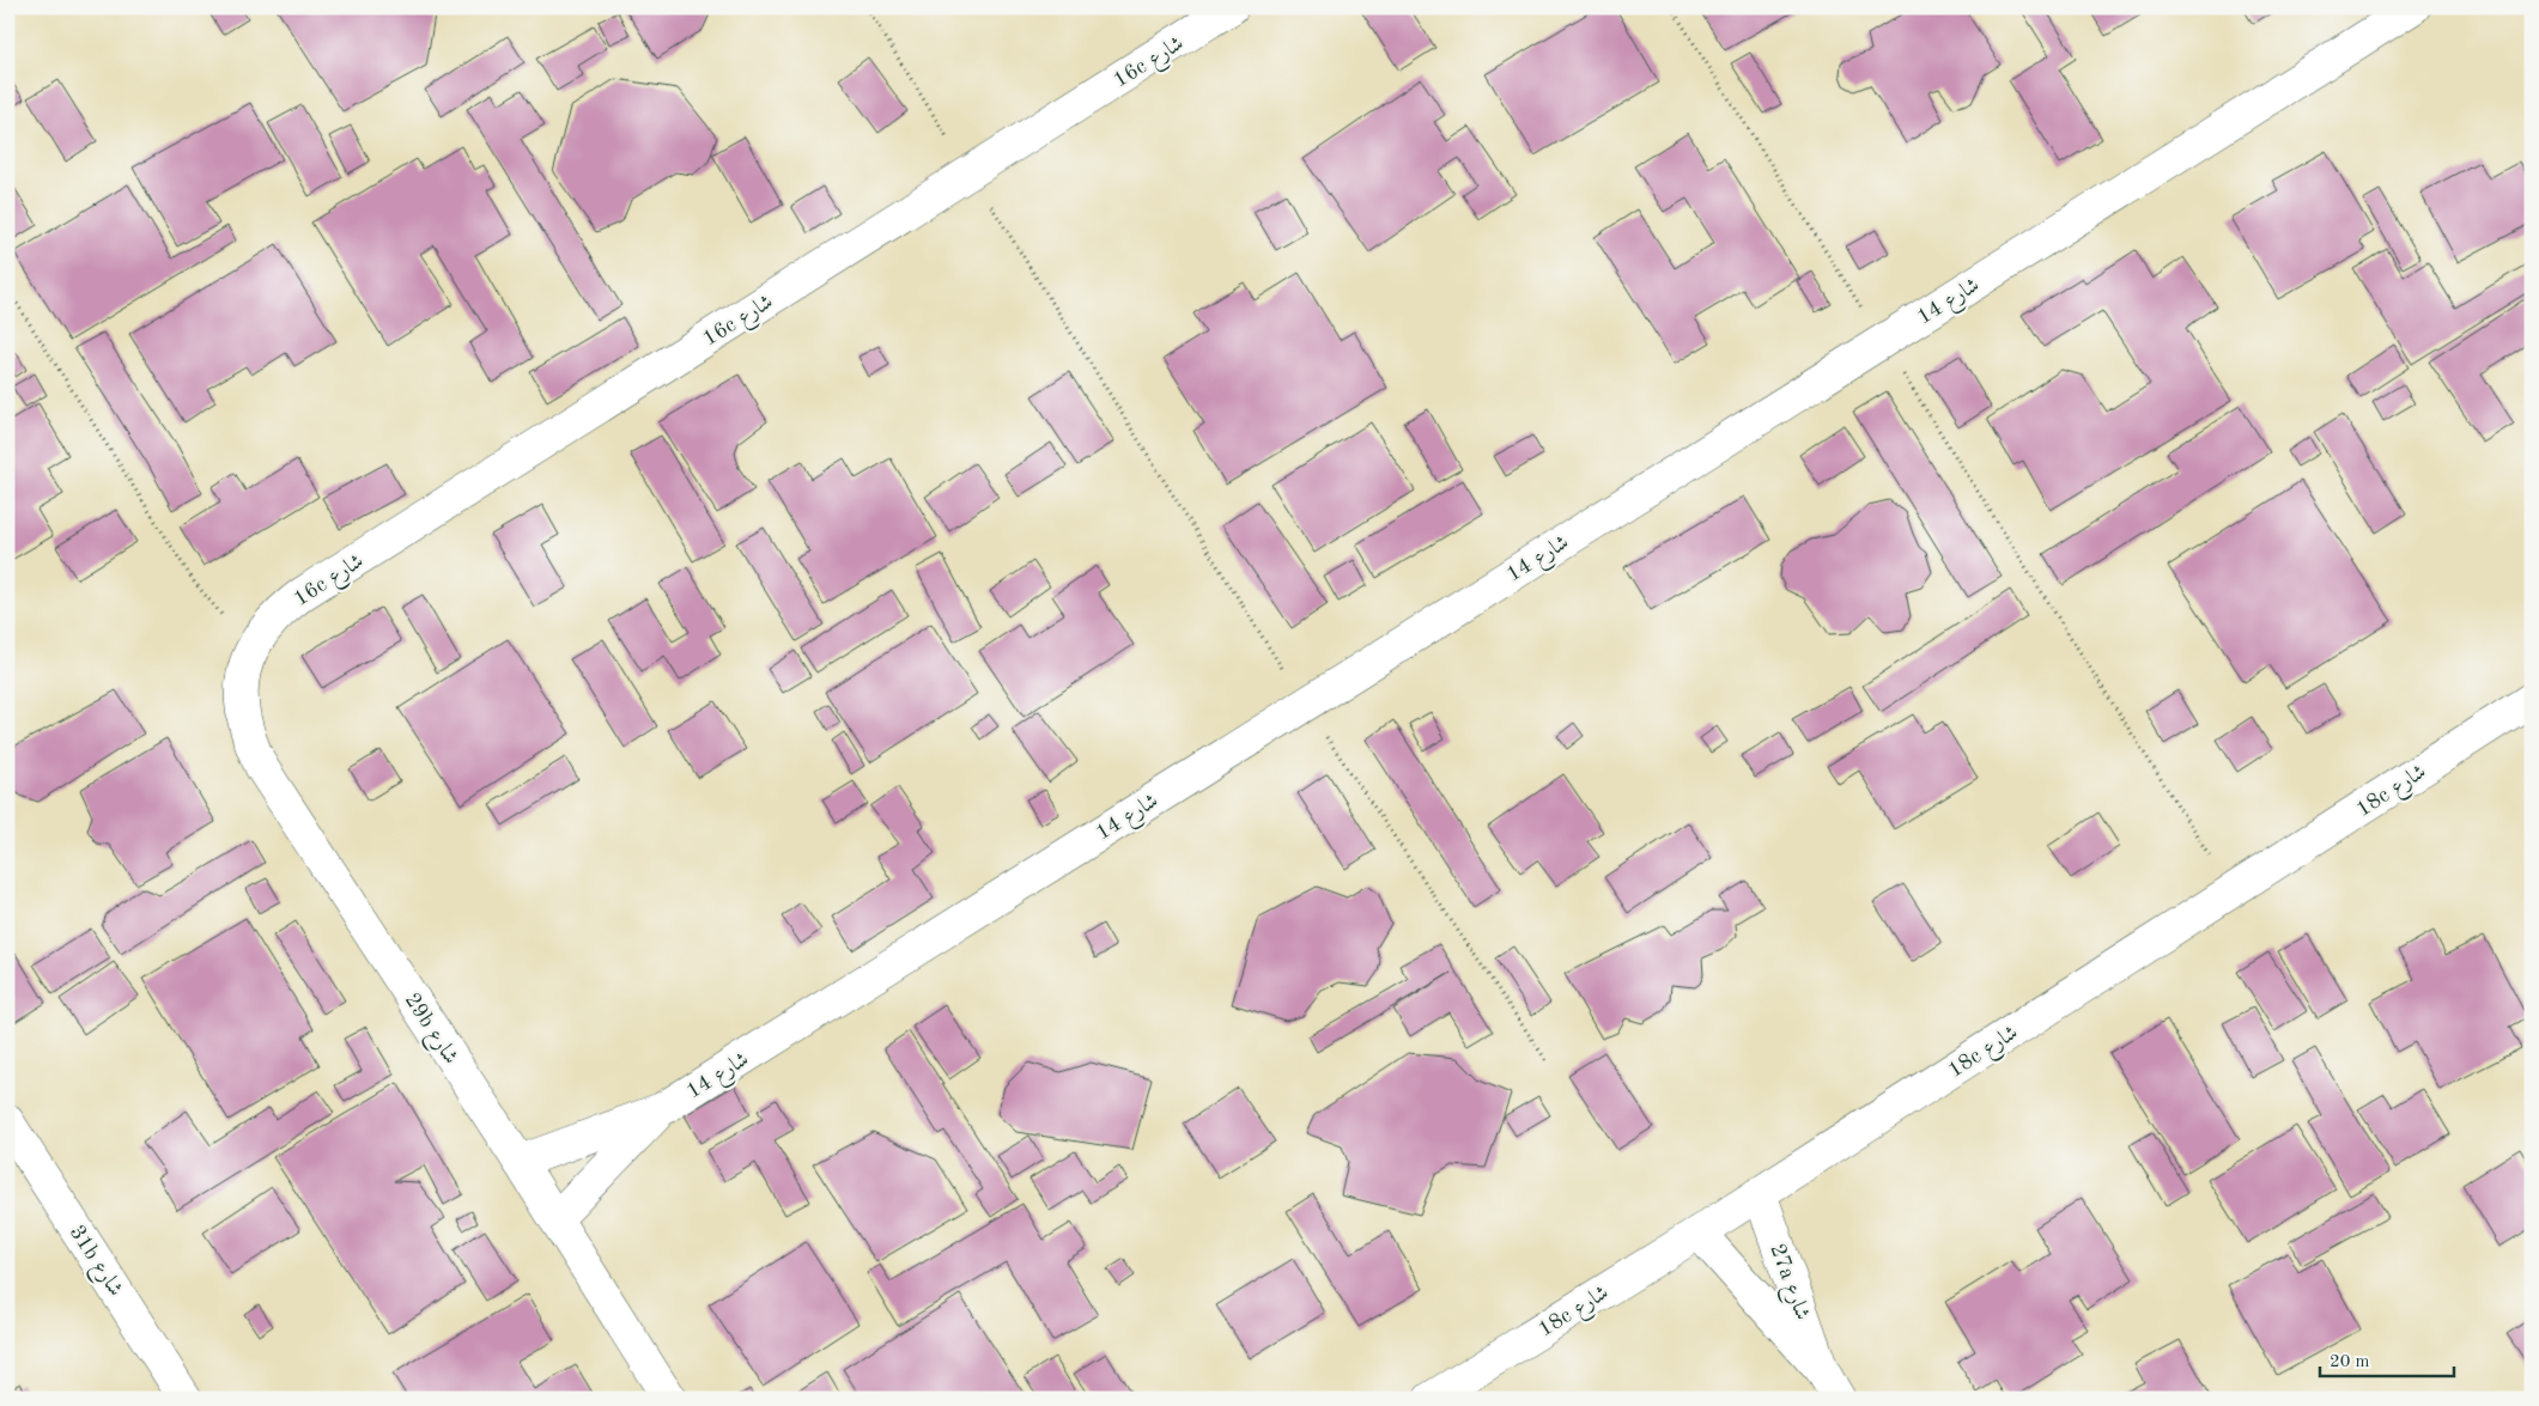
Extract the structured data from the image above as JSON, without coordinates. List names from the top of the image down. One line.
{"streets":{"street":["16c شارع","شارع 14","18c شارع","29b شارع","31b شارع","27a شارع"]},"crossings":[["16c شارع","29b شارع"],["شارع 14","29b شارع"],["18c شارع","27a شارع"]],"scale_bar":"20 m"}
